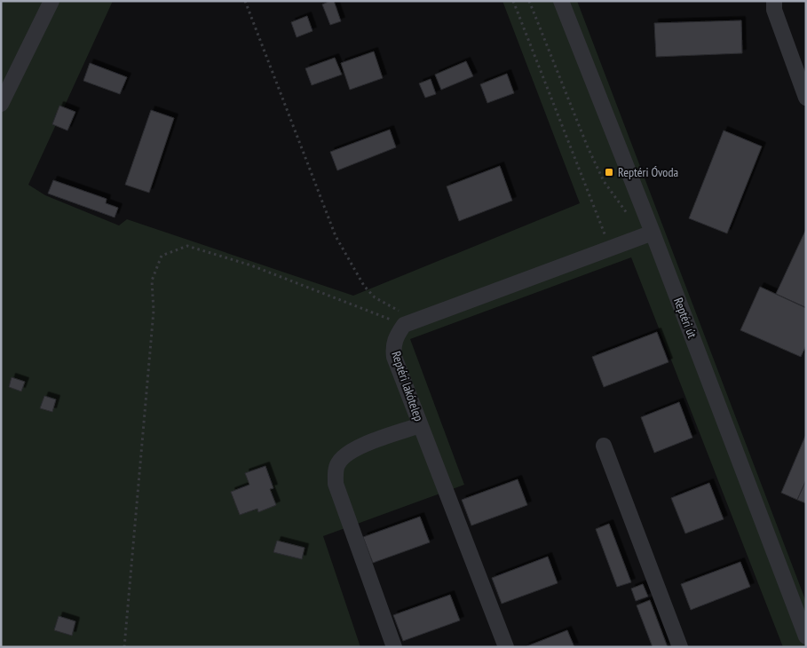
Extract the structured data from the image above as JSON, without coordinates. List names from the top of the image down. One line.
{"streets":{"street":["Reptéri út","Reptéri lakótelep"]},"places":{"transit":["Reptéri Óvoda"]}}
